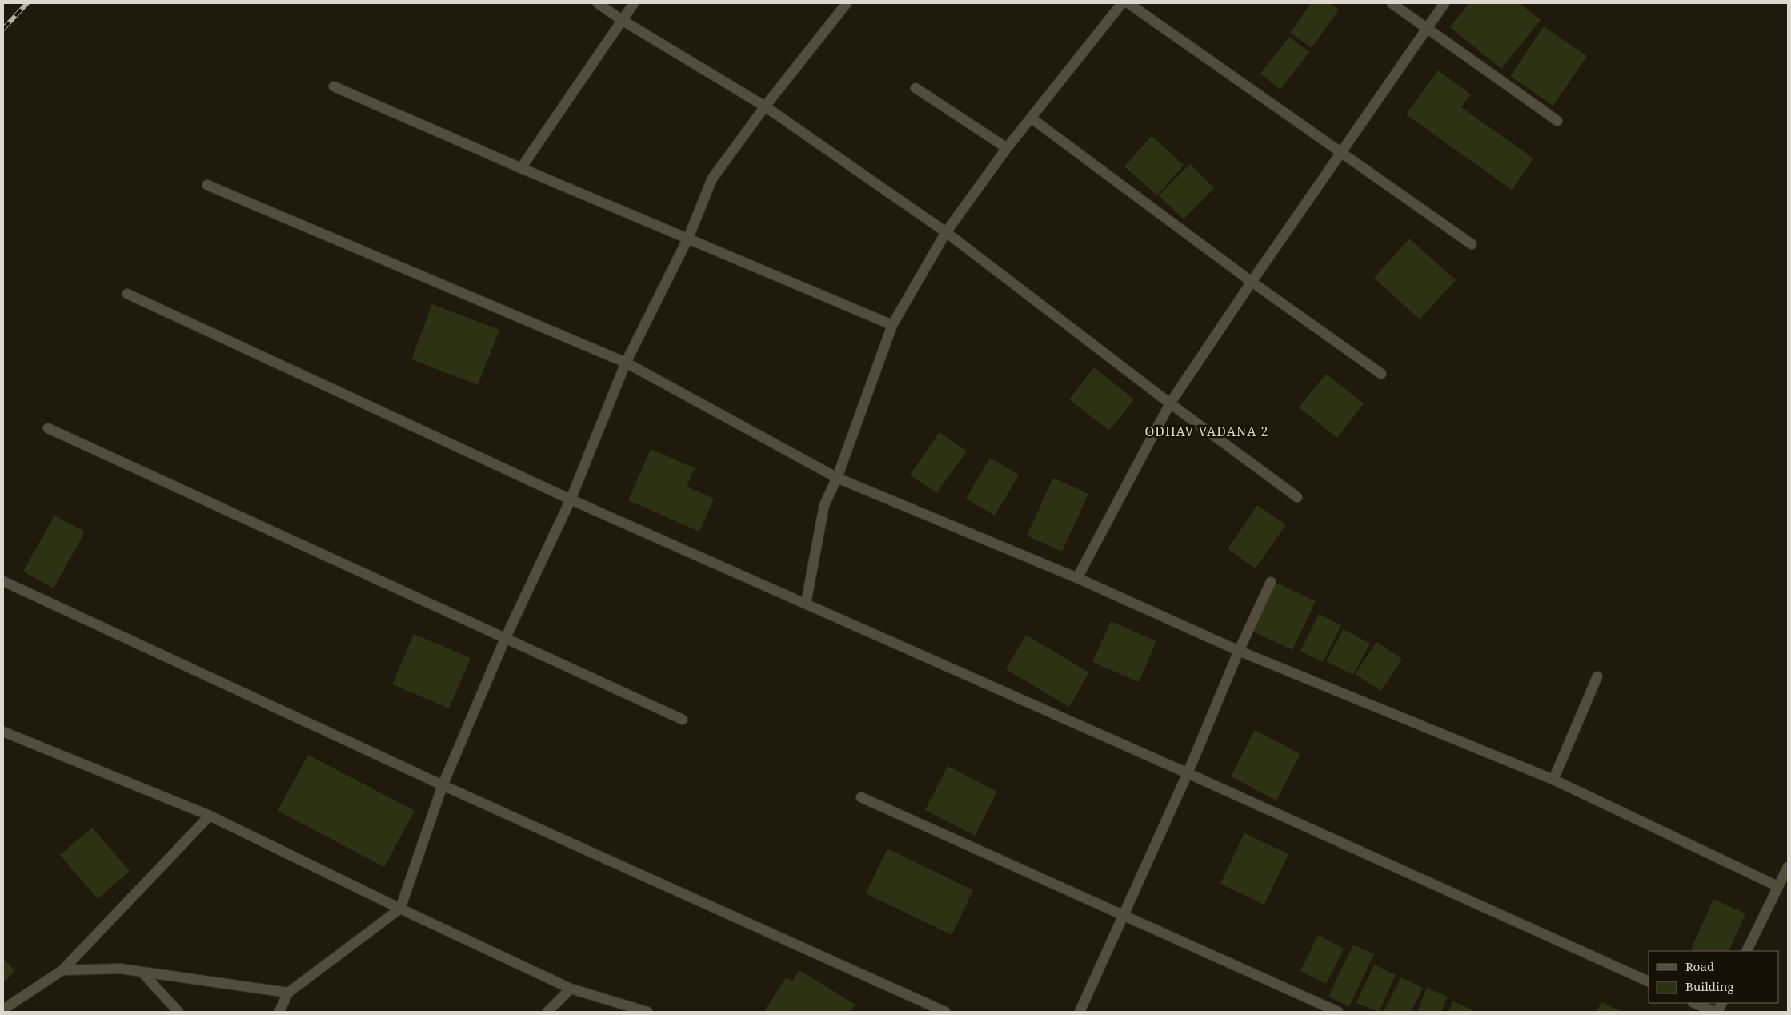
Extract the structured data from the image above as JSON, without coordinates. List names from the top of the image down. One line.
{"districts":["ODHAV VADANA 2"],"legend":["Road","Building"]}
